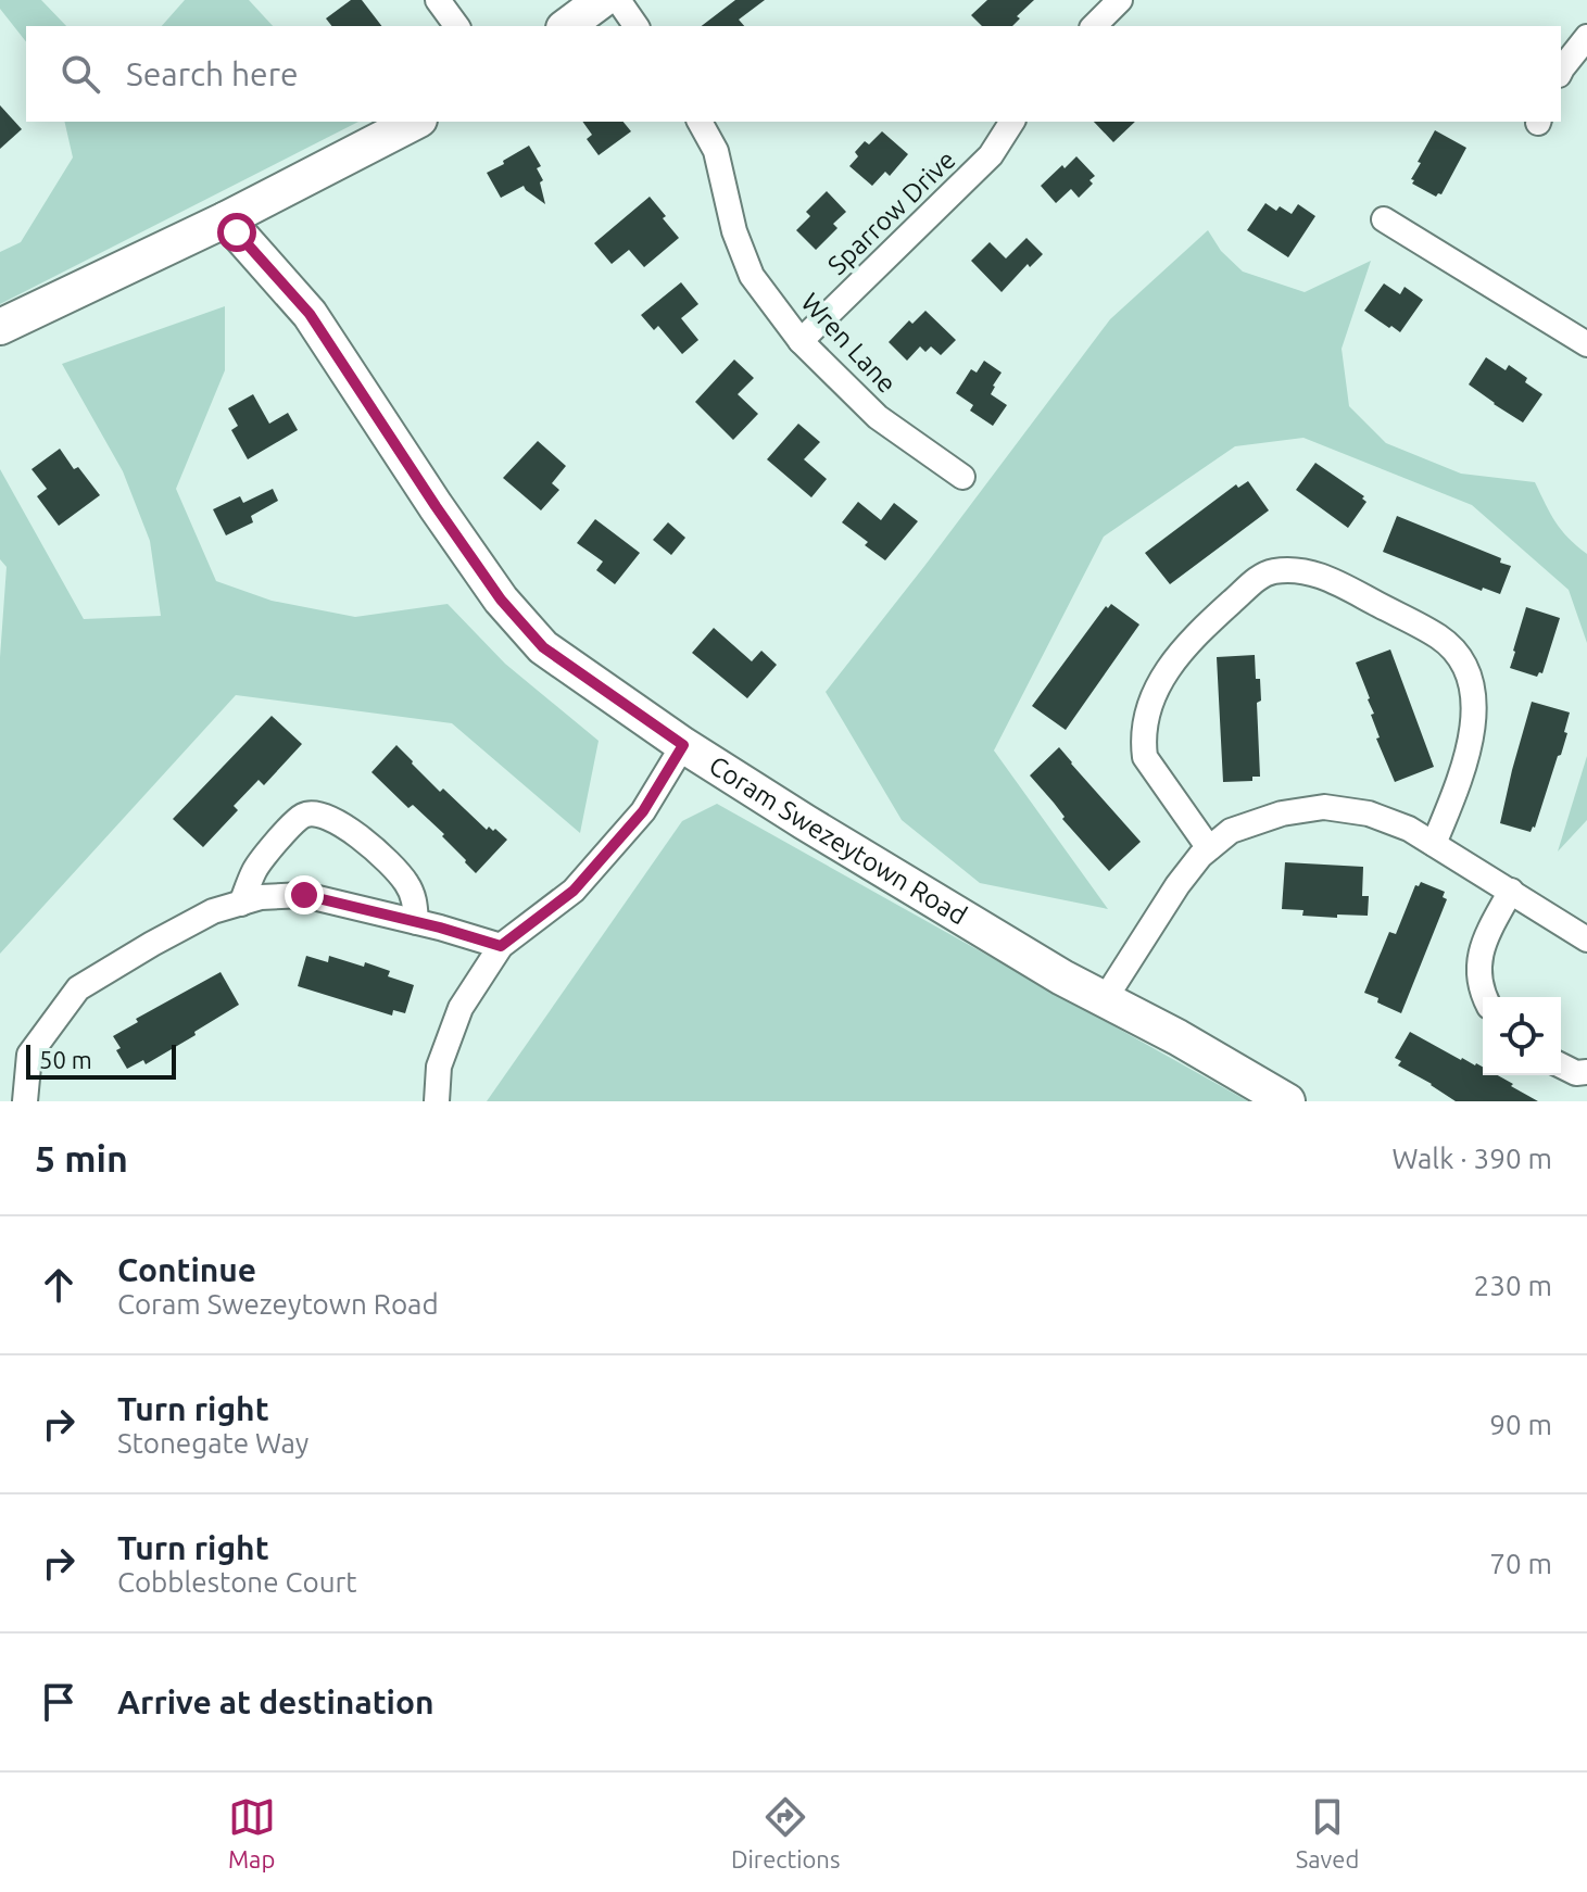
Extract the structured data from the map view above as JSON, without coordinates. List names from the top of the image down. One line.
{"streets":{"street":["Sparrow Drive","Wren Lane","Coram Swezeytown Road"]},"crossings":[["Sparrow Drive","Wren Lane"]],"scale_bar":"50 m","page":{"search":"Search here","scale":"50 m","heading":["5 min","Walk · 390 m"],"list":[["Continue","Coram Swezeytown Road","230 m"],["Turn right","Stonegate Way","90 m"],["Turn right","Cobblestone Court","70 m"],"Arrive at destination"],"nav":["Map","Directions","Saved"]}}
